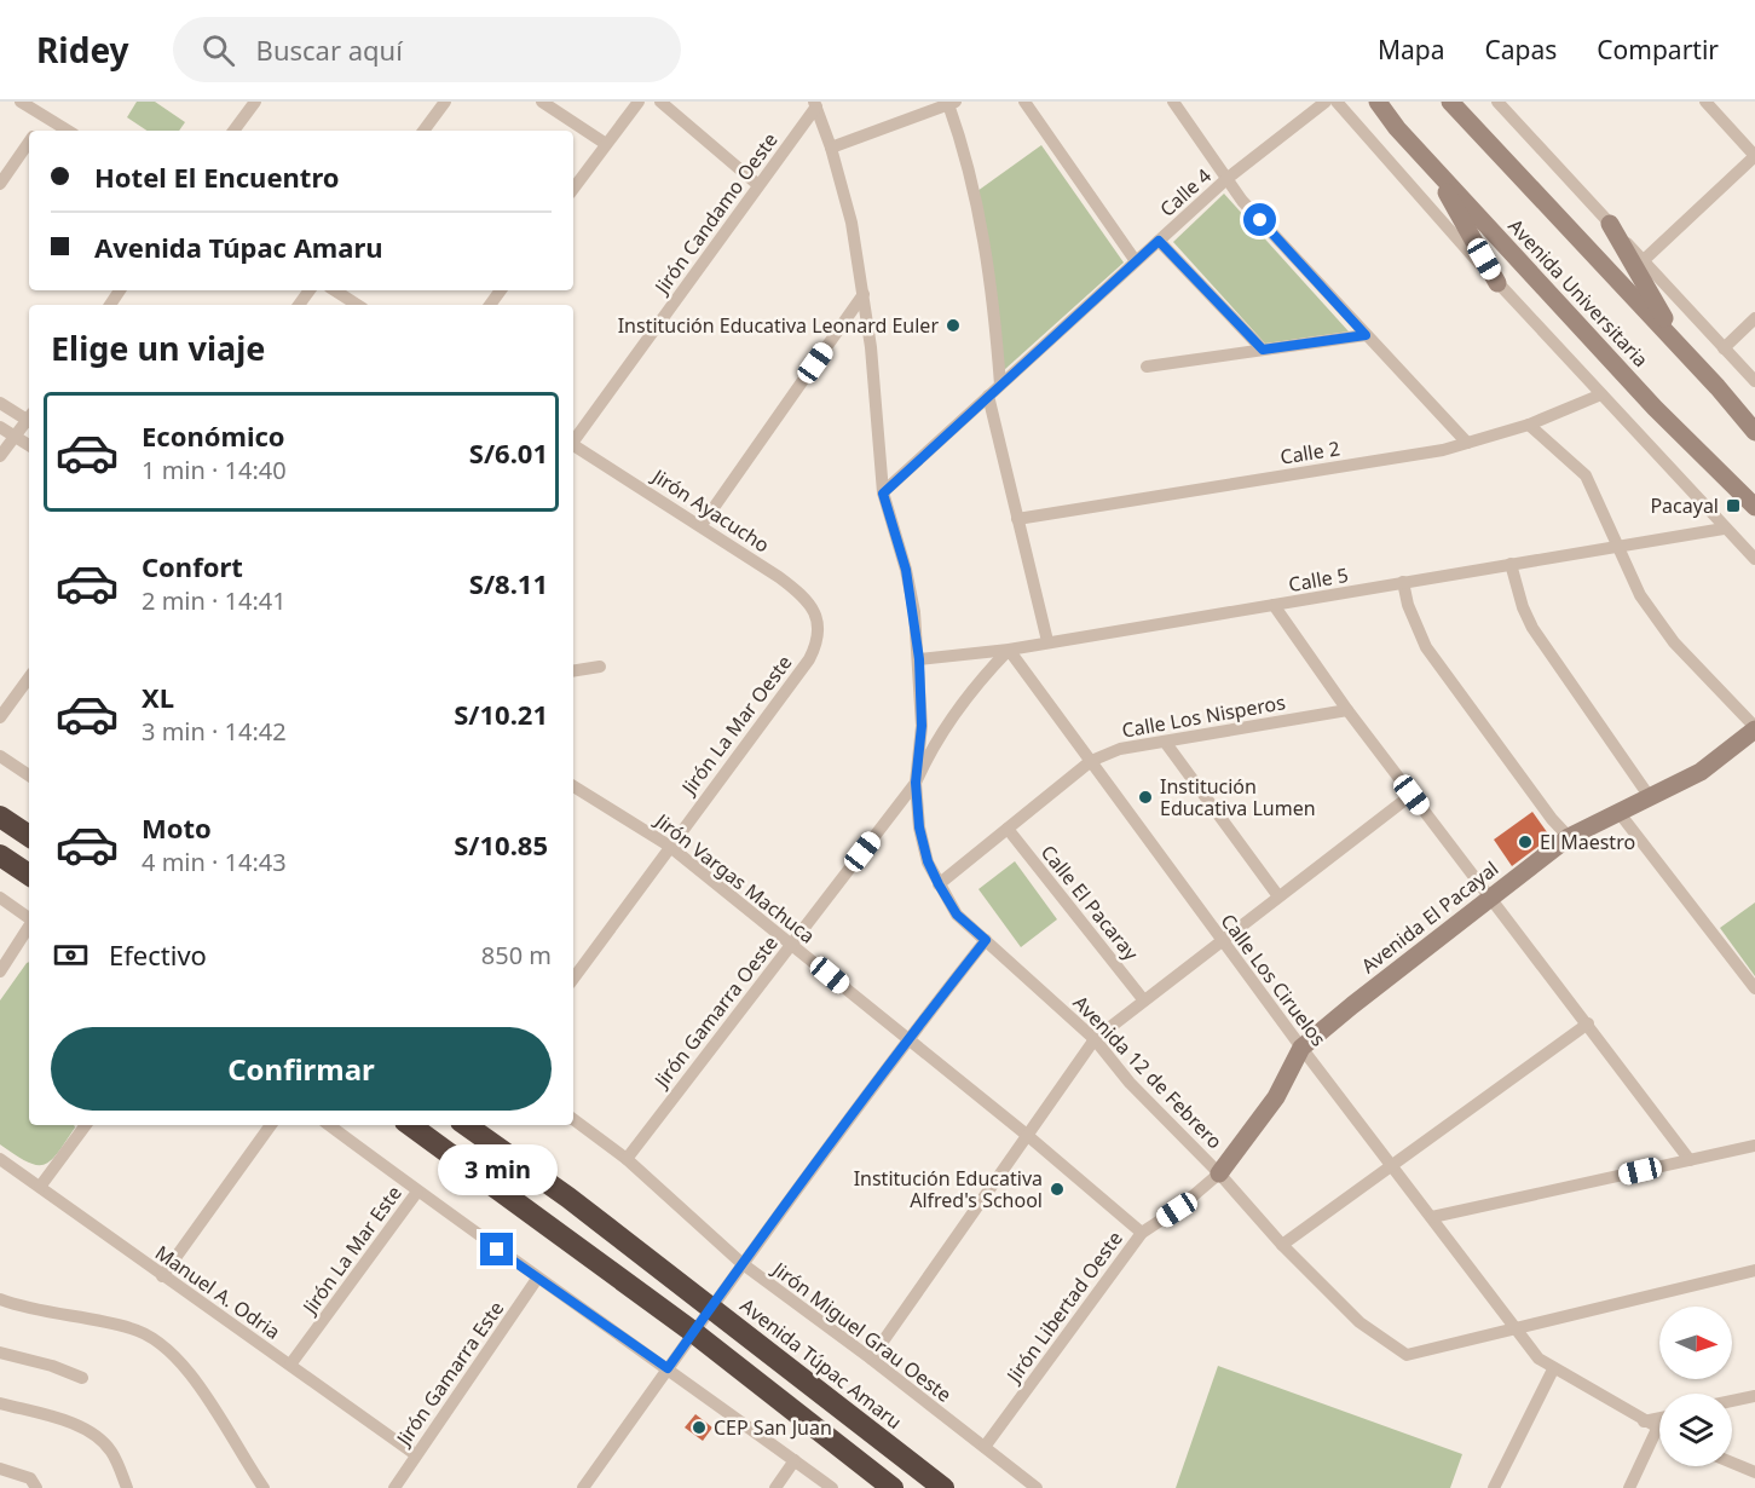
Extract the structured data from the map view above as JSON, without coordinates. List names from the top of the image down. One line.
{"streets":{"highway":["Avenida Túpac Amaru"],"street":["Calle 4","Jirón Candamo Oeste","Avenida Universitaria","Calle 2","Jirón Ayacucho","Calle 5","Calle Los Nisperos","Jirón La Mar Oeste","Jirón Vargas Machuca","Calle El Pacaray","Avenida El Pacayal","Calle Los Ciruelos","Jirón Gamarra Oeste","Avenida 12 de Febrero","Jirón La Mar Este","Manuel A. Odria","Jirón Libertad Oeste","Jirón Miguel Grau Oeste","Jirón Gamarra Este"]},"crossings":[["Calle 4","Avenida 12 de Febrero"],["Jirón Candamo Oeste","Avenida 12 de Febrero"],["Jirón Ayacucho","Jirón La Mar Oeste"],["Calle 5","Calle Los Ciruelos"],["Calle 5","Avenida 12 de Febrero"],["Calle Los Nisperos","Calle El Pacaray"],["Calle Los Nisperos","Calle Los Ciruelos"],["Calle Los Nisperos","Avenida 12 de Febrero"],["Jirón La Mar Oeste","Jirón Vargas Machuca"],["Jirón Vargas Machuca","Jirón Gamarra Oeste"],["Jirón Vargas Machuca","Jirón Libertad Oeste"],["Avenida El Pacayal","Calle Los Ciruelos"],["Avenida El Pacayal","Avenida 12 de Febrero"],["Avenida El Pacayal","Jirón Libertad Oeste"],["Calle Los Ciruelos","Avenida 12 de Febrero"],["Jirón Gamarra Oeste","Avenida 12 de Febrero"],["Jirón Gamarra Oeste","Jirón Miguel Grau Oeste"],["Avenida 12 de Febrero","Jirón Libertad Oeste"],["Jirón La Mar Este","Manuel A. Odria"],["Manuel A. Odria","Jirón Gamarra Este"],["Jirón Libertad Oeste","Jirón Miguel Grau Oeste"]],"places":{"other":["Institución Educativa Leonard Euler","Institución Educativa Lumen","El Maestro","Institución Educativa Alfred's School","CEP San Juan"],"transit":["Pacayal"]},"north":"right","page":{"header":"Ridey","search":"Buscar aquí","nav":["Mapa","Capas","Compartir"],"banner":["Hotel El Encuentro","Avenida Túpac Amaru"],"heading":"Elige un viaje","list":[{"name":"Económico","note":"1 min · 14:40","value":"S/6.01"},{"name":"Confort","note":"2 min · 14:41","value":"S/8.11"},{"name":"XL","note":"3 min · 14:42","value":"S/10.21"},{"name":"Moto","note":"4 min · 14:43","value":"S/10.85"}],"pay":["Efectivo","850 m"],"buttons":"Confirmar","bubble":"3 min"}}
